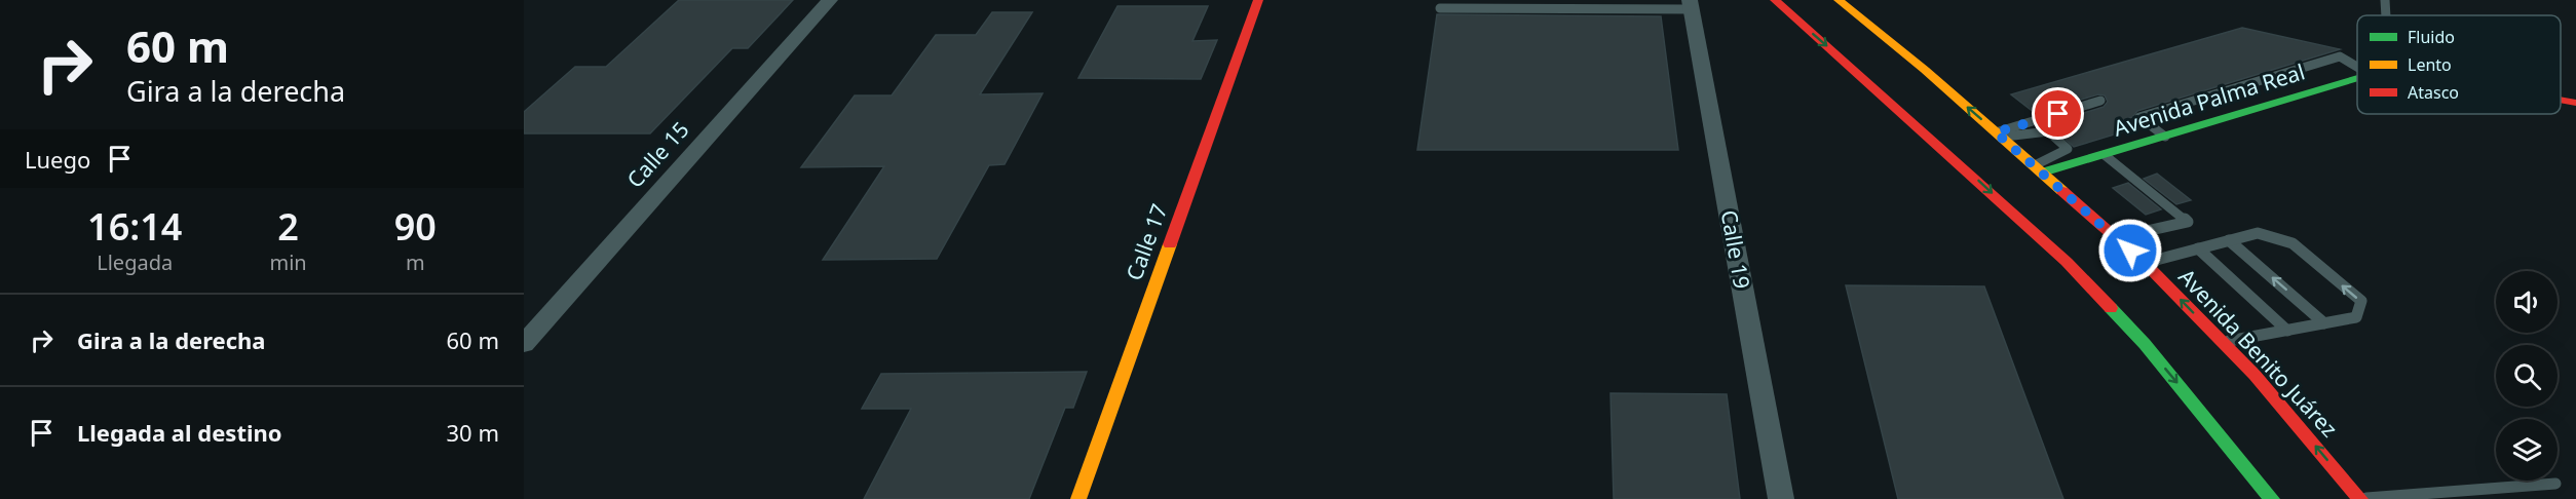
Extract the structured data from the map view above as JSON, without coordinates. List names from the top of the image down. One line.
{"streets":{"main road":["Avenida Palma Real","Calle 17","Avenida Benito Juárez"],"street":["Calle 15","Calle 19"]},"crossings":[["Avenida Palma Real","Avenida Benito Juárez"]],"legend":["Fluido","Lento","Atasco"],"page":{"turn":["60 m","Gira a la derecha"],"then":"Luego","eta":["16:14","Llegada","2","min","90","m"],"list":[{"name":"Gira a la derecha","value":"60 m"},{"name":"Llegada al destino","value":"30 m"}]}}
